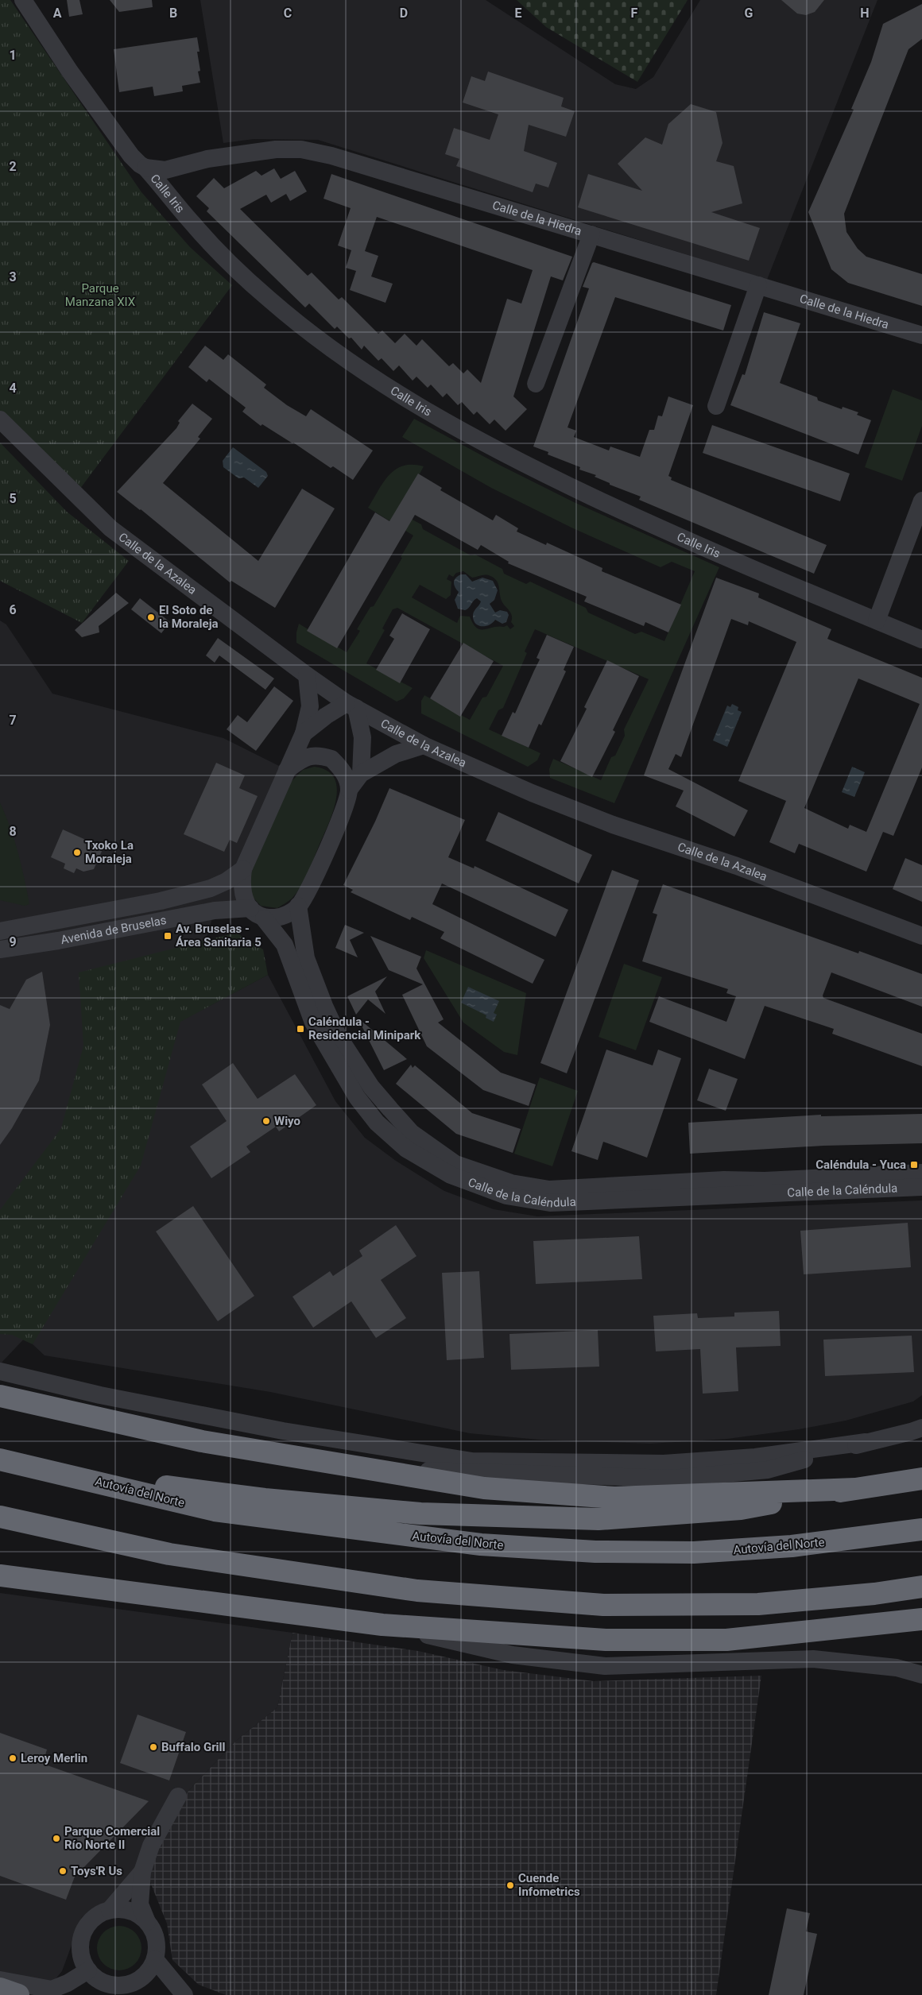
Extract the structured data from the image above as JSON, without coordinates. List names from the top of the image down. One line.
{"streets":{"highway":["Autovía del Norte"],"street":["Calle Iris","Calle de la Hiedra","Calle de la Azalea","Avenida de Bruselas","Calle de la Caléndula"]},"crossings":[["Calle Iris","Calle de la Hiedra"],["Avenida de Bruselas","Calle de la Caléndula"]],"parks":["Parque Manzana XIX"],"places":{"other":["El Soto de la Moraleja","Txoko La Moraleja","Wiyo","Buffalo Grill","Leroy Merlin","Parque Comercial Río Norte II","Toys'R Us","Cuende Infometrics"],"transit":["Av. Bruselas - Área Sanitaria 5","Caléndula - Residencial Minipark","Caléndula - Yuca"]},"grid":{"columns":["A","B","C","D","E","F","G","H"],"rows":["1","2","3","4","5","6","7","8","9"]}}
